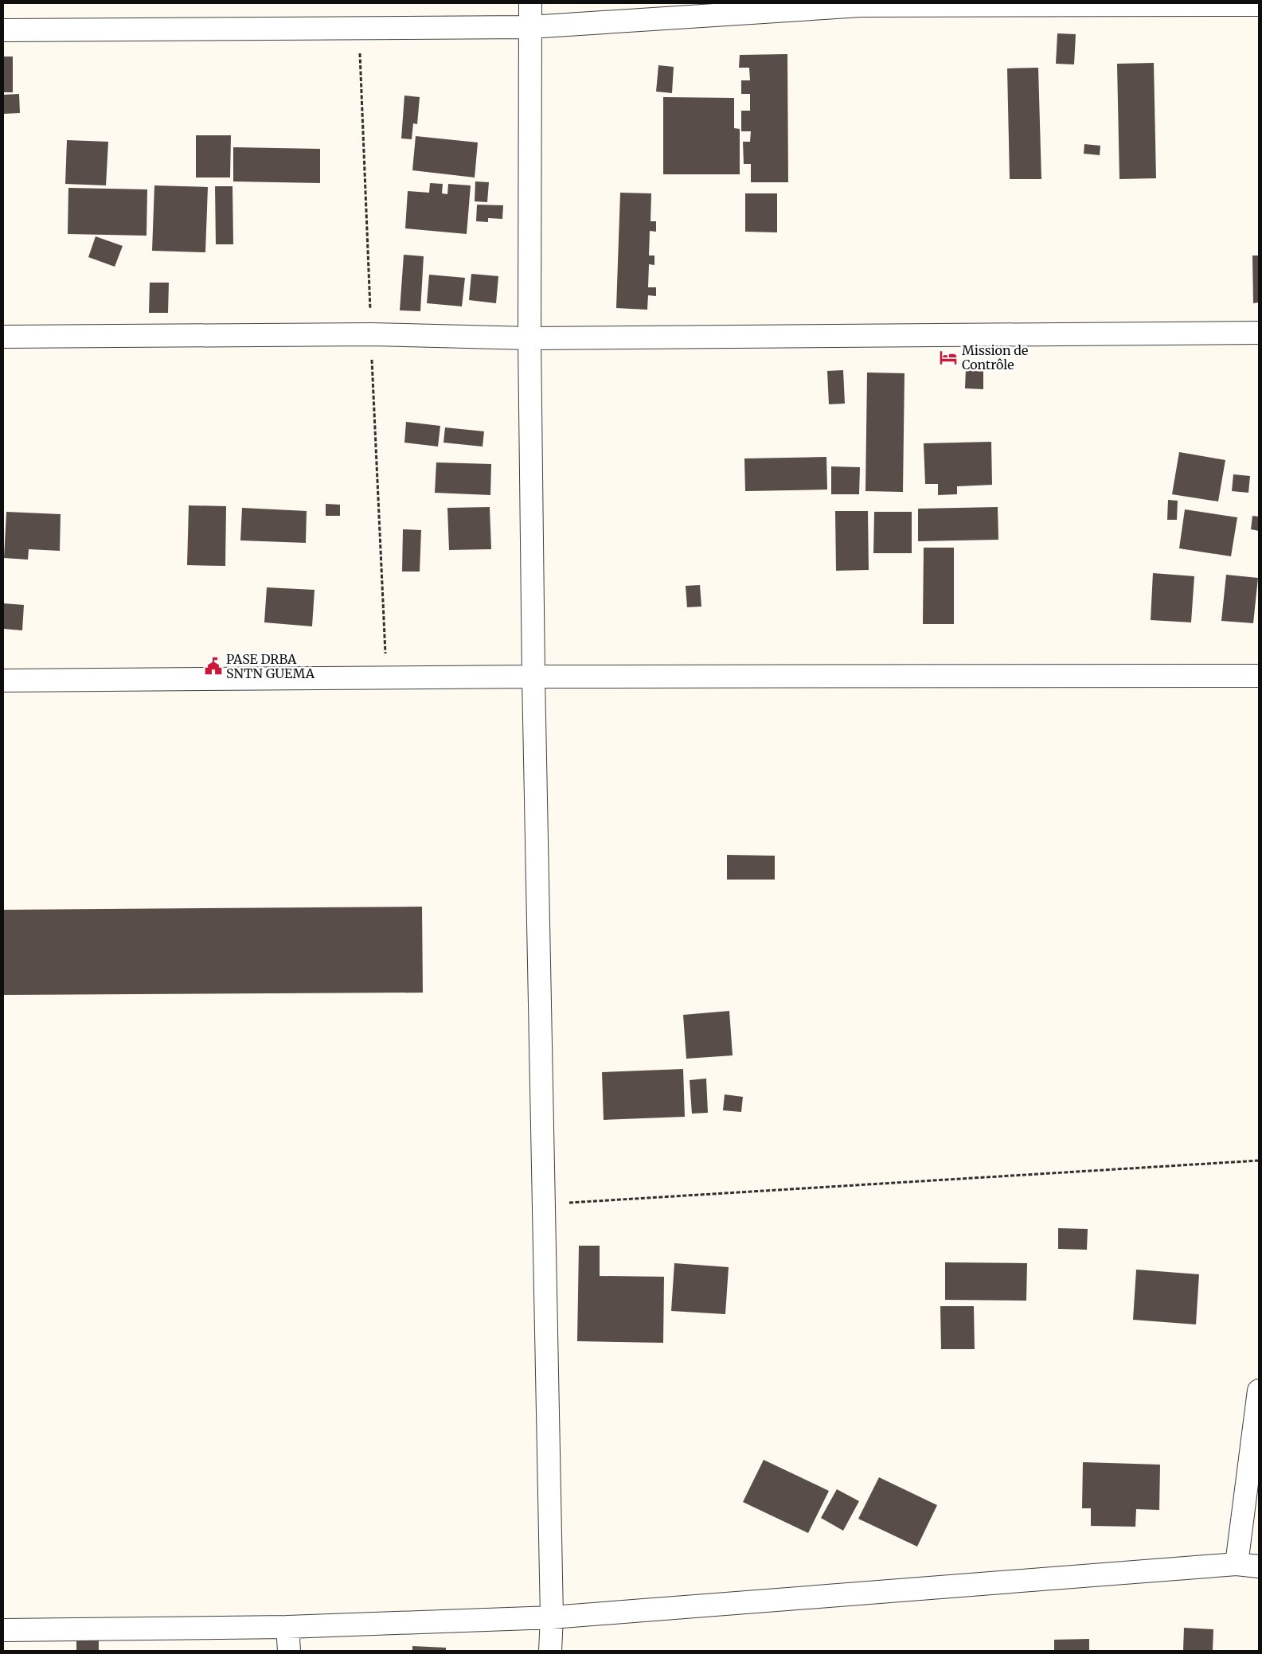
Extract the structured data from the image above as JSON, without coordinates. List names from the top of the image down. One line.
{"places":{"hotel":["Mission de Contrôle"],"public building":["PASE DRBA SNTN GUEMA"]}}
